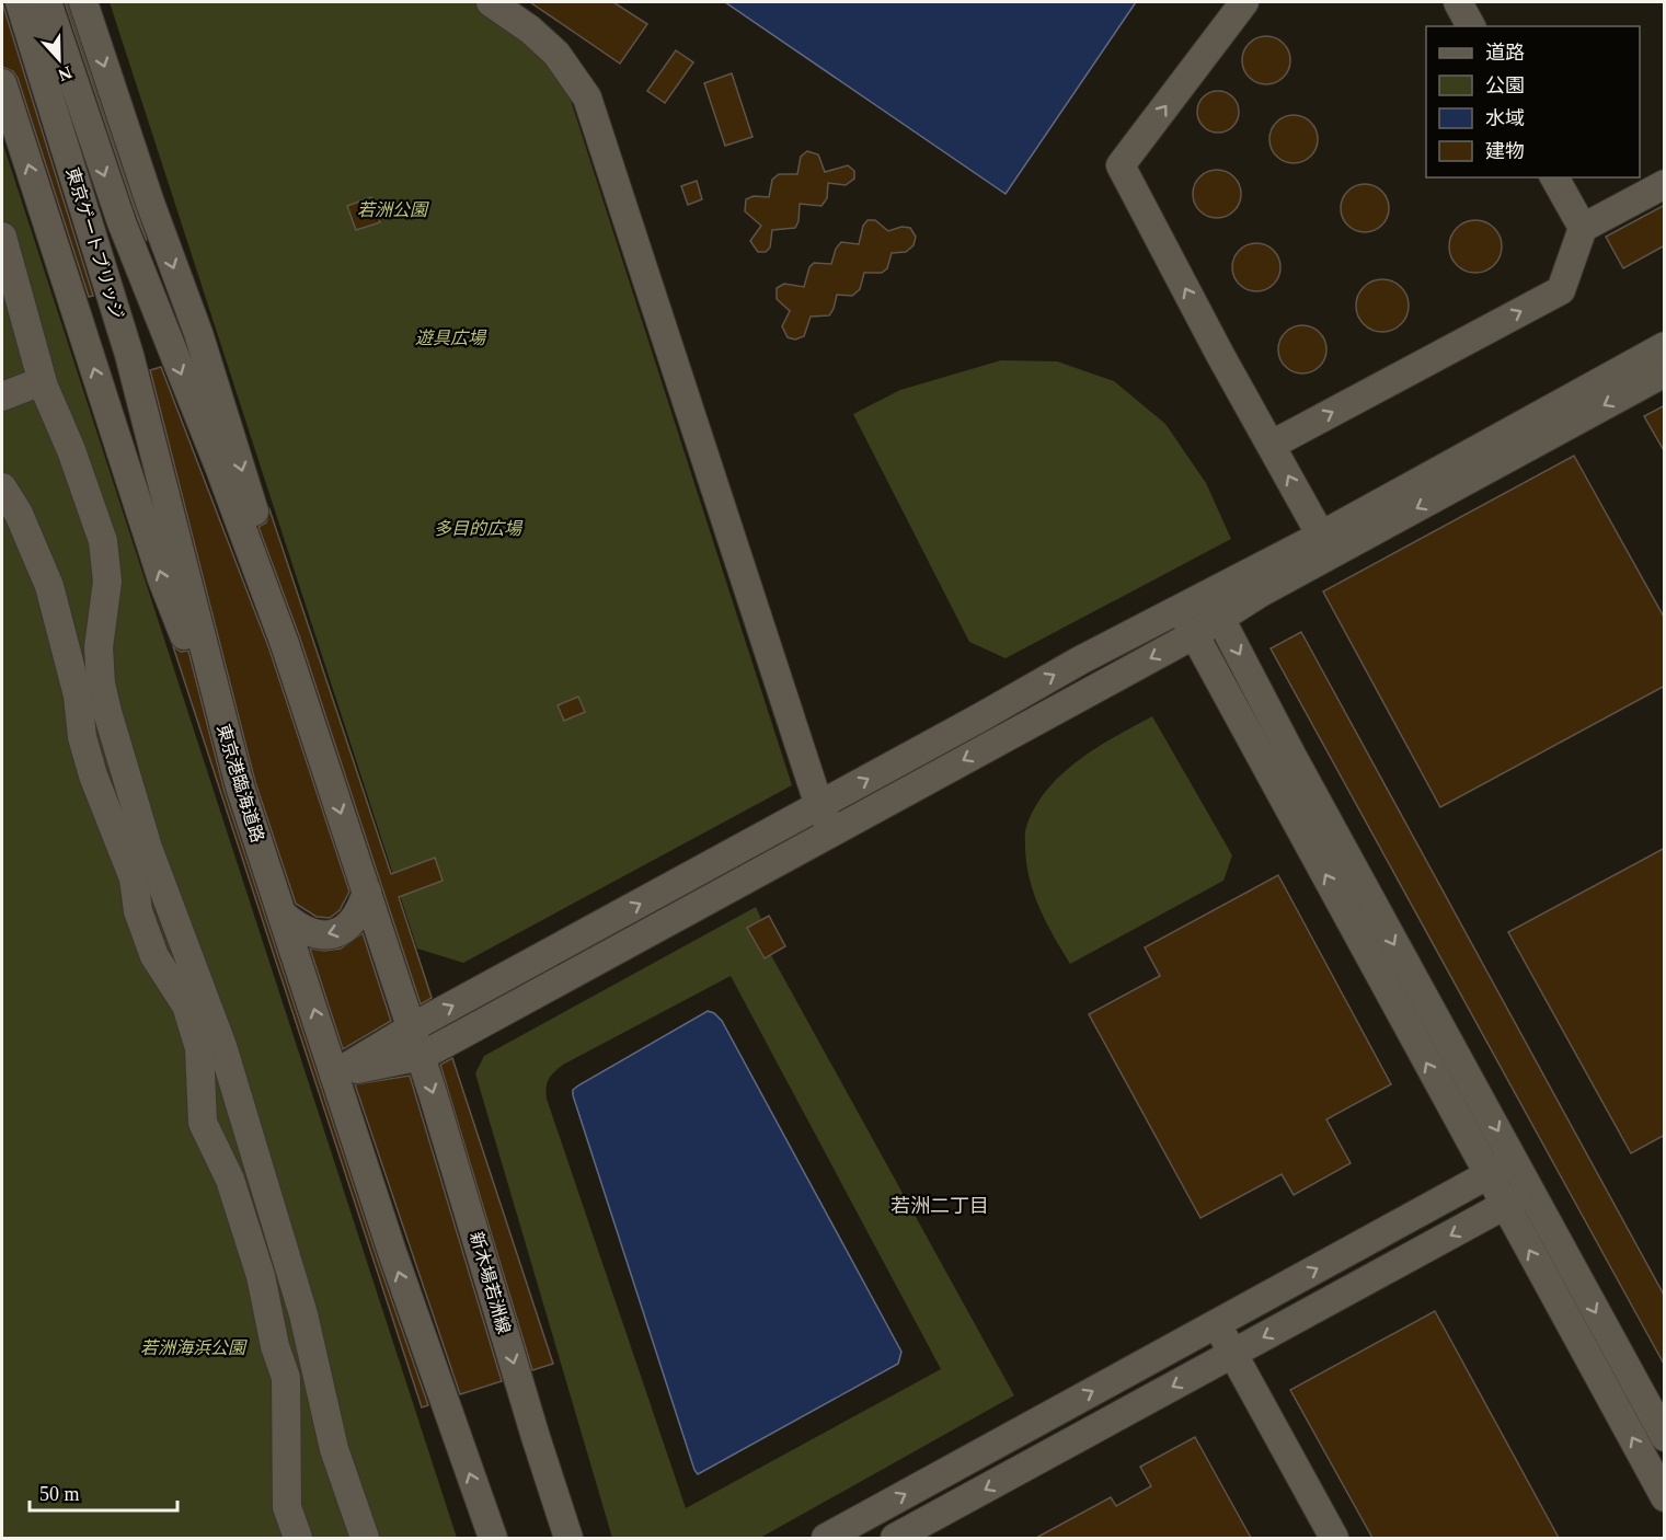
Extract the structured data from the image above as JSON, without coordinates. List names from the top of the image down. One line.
{"streets":{"street":["東京ゲートブリッジ","東京港臨海道路","新木場若洲線"]},"crossings":[["東京ゲートブリッジ","東京港臨海道路"]],"districts":["若洲二丁目"],"parks":["若洲公園","遊具広場","多目的広場","若洲海浜公園"],"legend":["道路","公園","水域","建物"],"scale_bar":"50 m","north":"bottom"}
